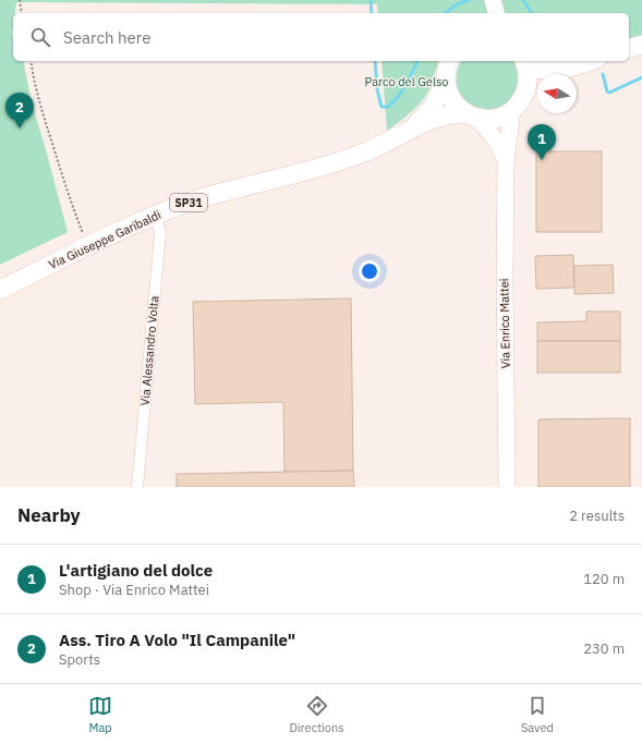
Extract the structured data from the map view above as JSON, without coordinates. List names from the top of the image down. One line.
{"streets":{"main road":["SP31","Via Giuseppe Garibaldi"],"street":["Via Enrico Mattei","Via Alessandro Volta"]},"crossings":[["SP31","Via Giuseppe Garibaldi"],["SP31","Via Enrico Mattei"],["Via Giuseppe Garibaldi","Via Alessandro Volta"]],"parks":["Parco del Gelso"],"north":"left","page":{"search":"Search here","pins":["2","1"],"heading":["Nearby","2 results"],"list":[{"mark":"1","name":"L'artigiano del dolce","note":"Shop · Via Enrico Mattei","value":"120 m"},{"mark":"2","name":"Ass. Tiro A Volo \"Il Campanile\"","note":"Sports","value":"230 m"}],"nav":["Map","Directions","Saved"]}}
